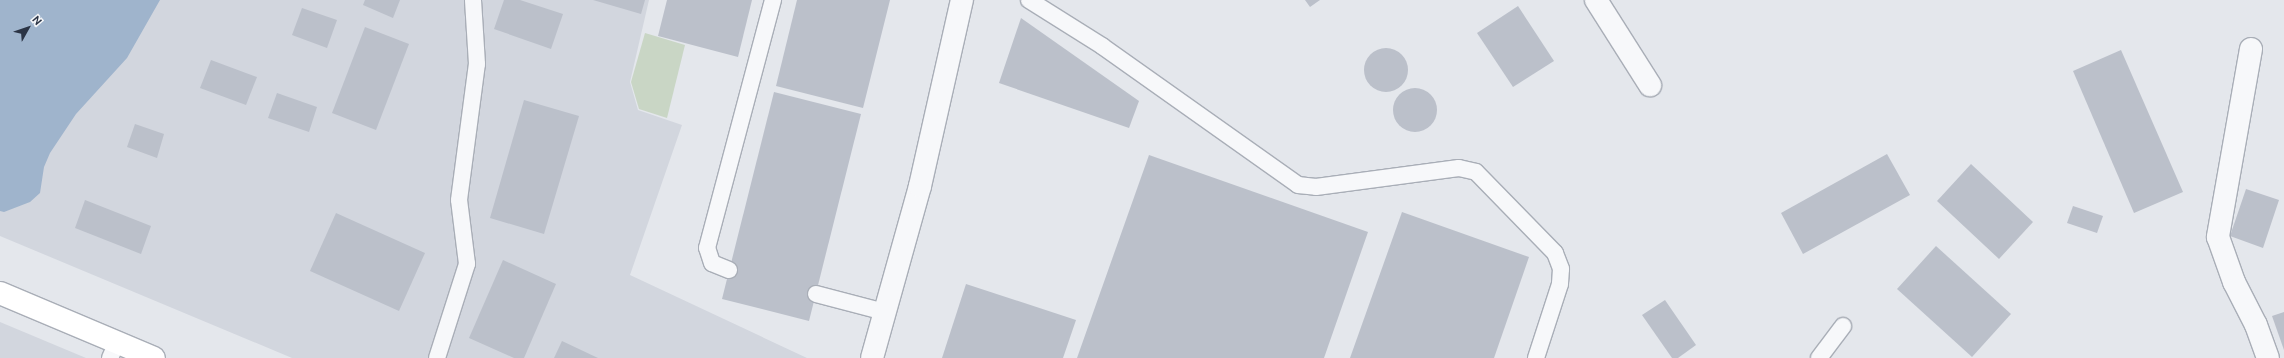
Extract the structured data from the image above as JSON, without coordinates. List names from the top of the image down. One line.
{"north":"top right"}
